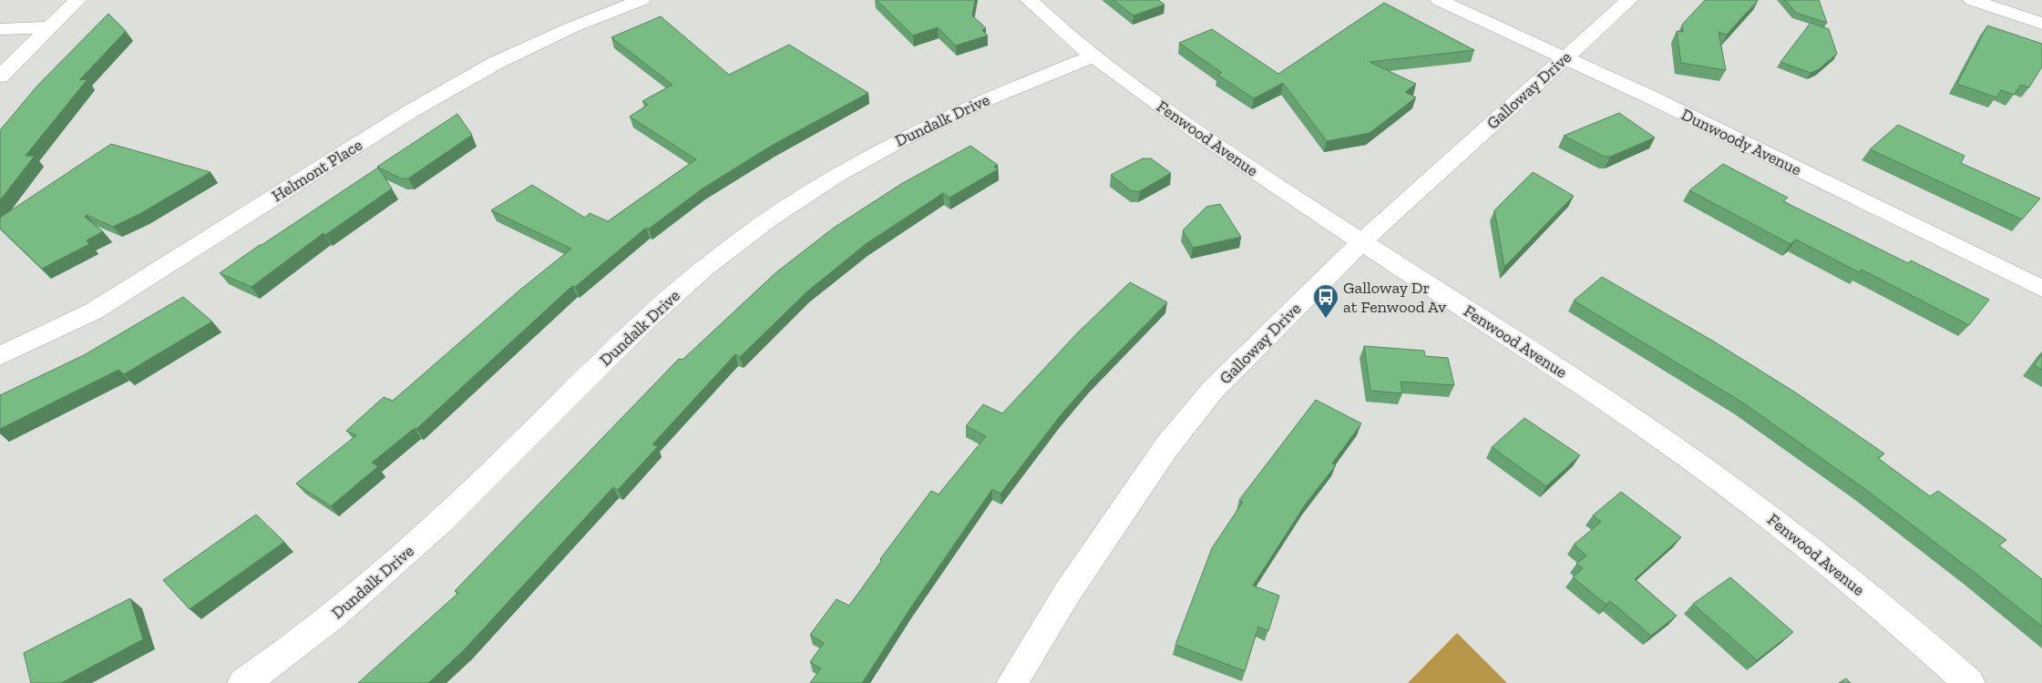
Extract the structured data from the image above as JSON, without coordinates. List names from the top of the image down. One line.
{"streets":{"street":["Galloway Drive","Dundalk Drive","Fenwood Avenue","Dunwoody Avenue","Helmont Place"]},"crossings":[["Galloway Drive","Fenwood Avenue"],["Galloway Drive","Dunwoody Avenue"],["Dundalk Drive","Fenwood Avenue"]],"places":{"bus stop":["Galloway Dr at Fenwood Av"]}}
